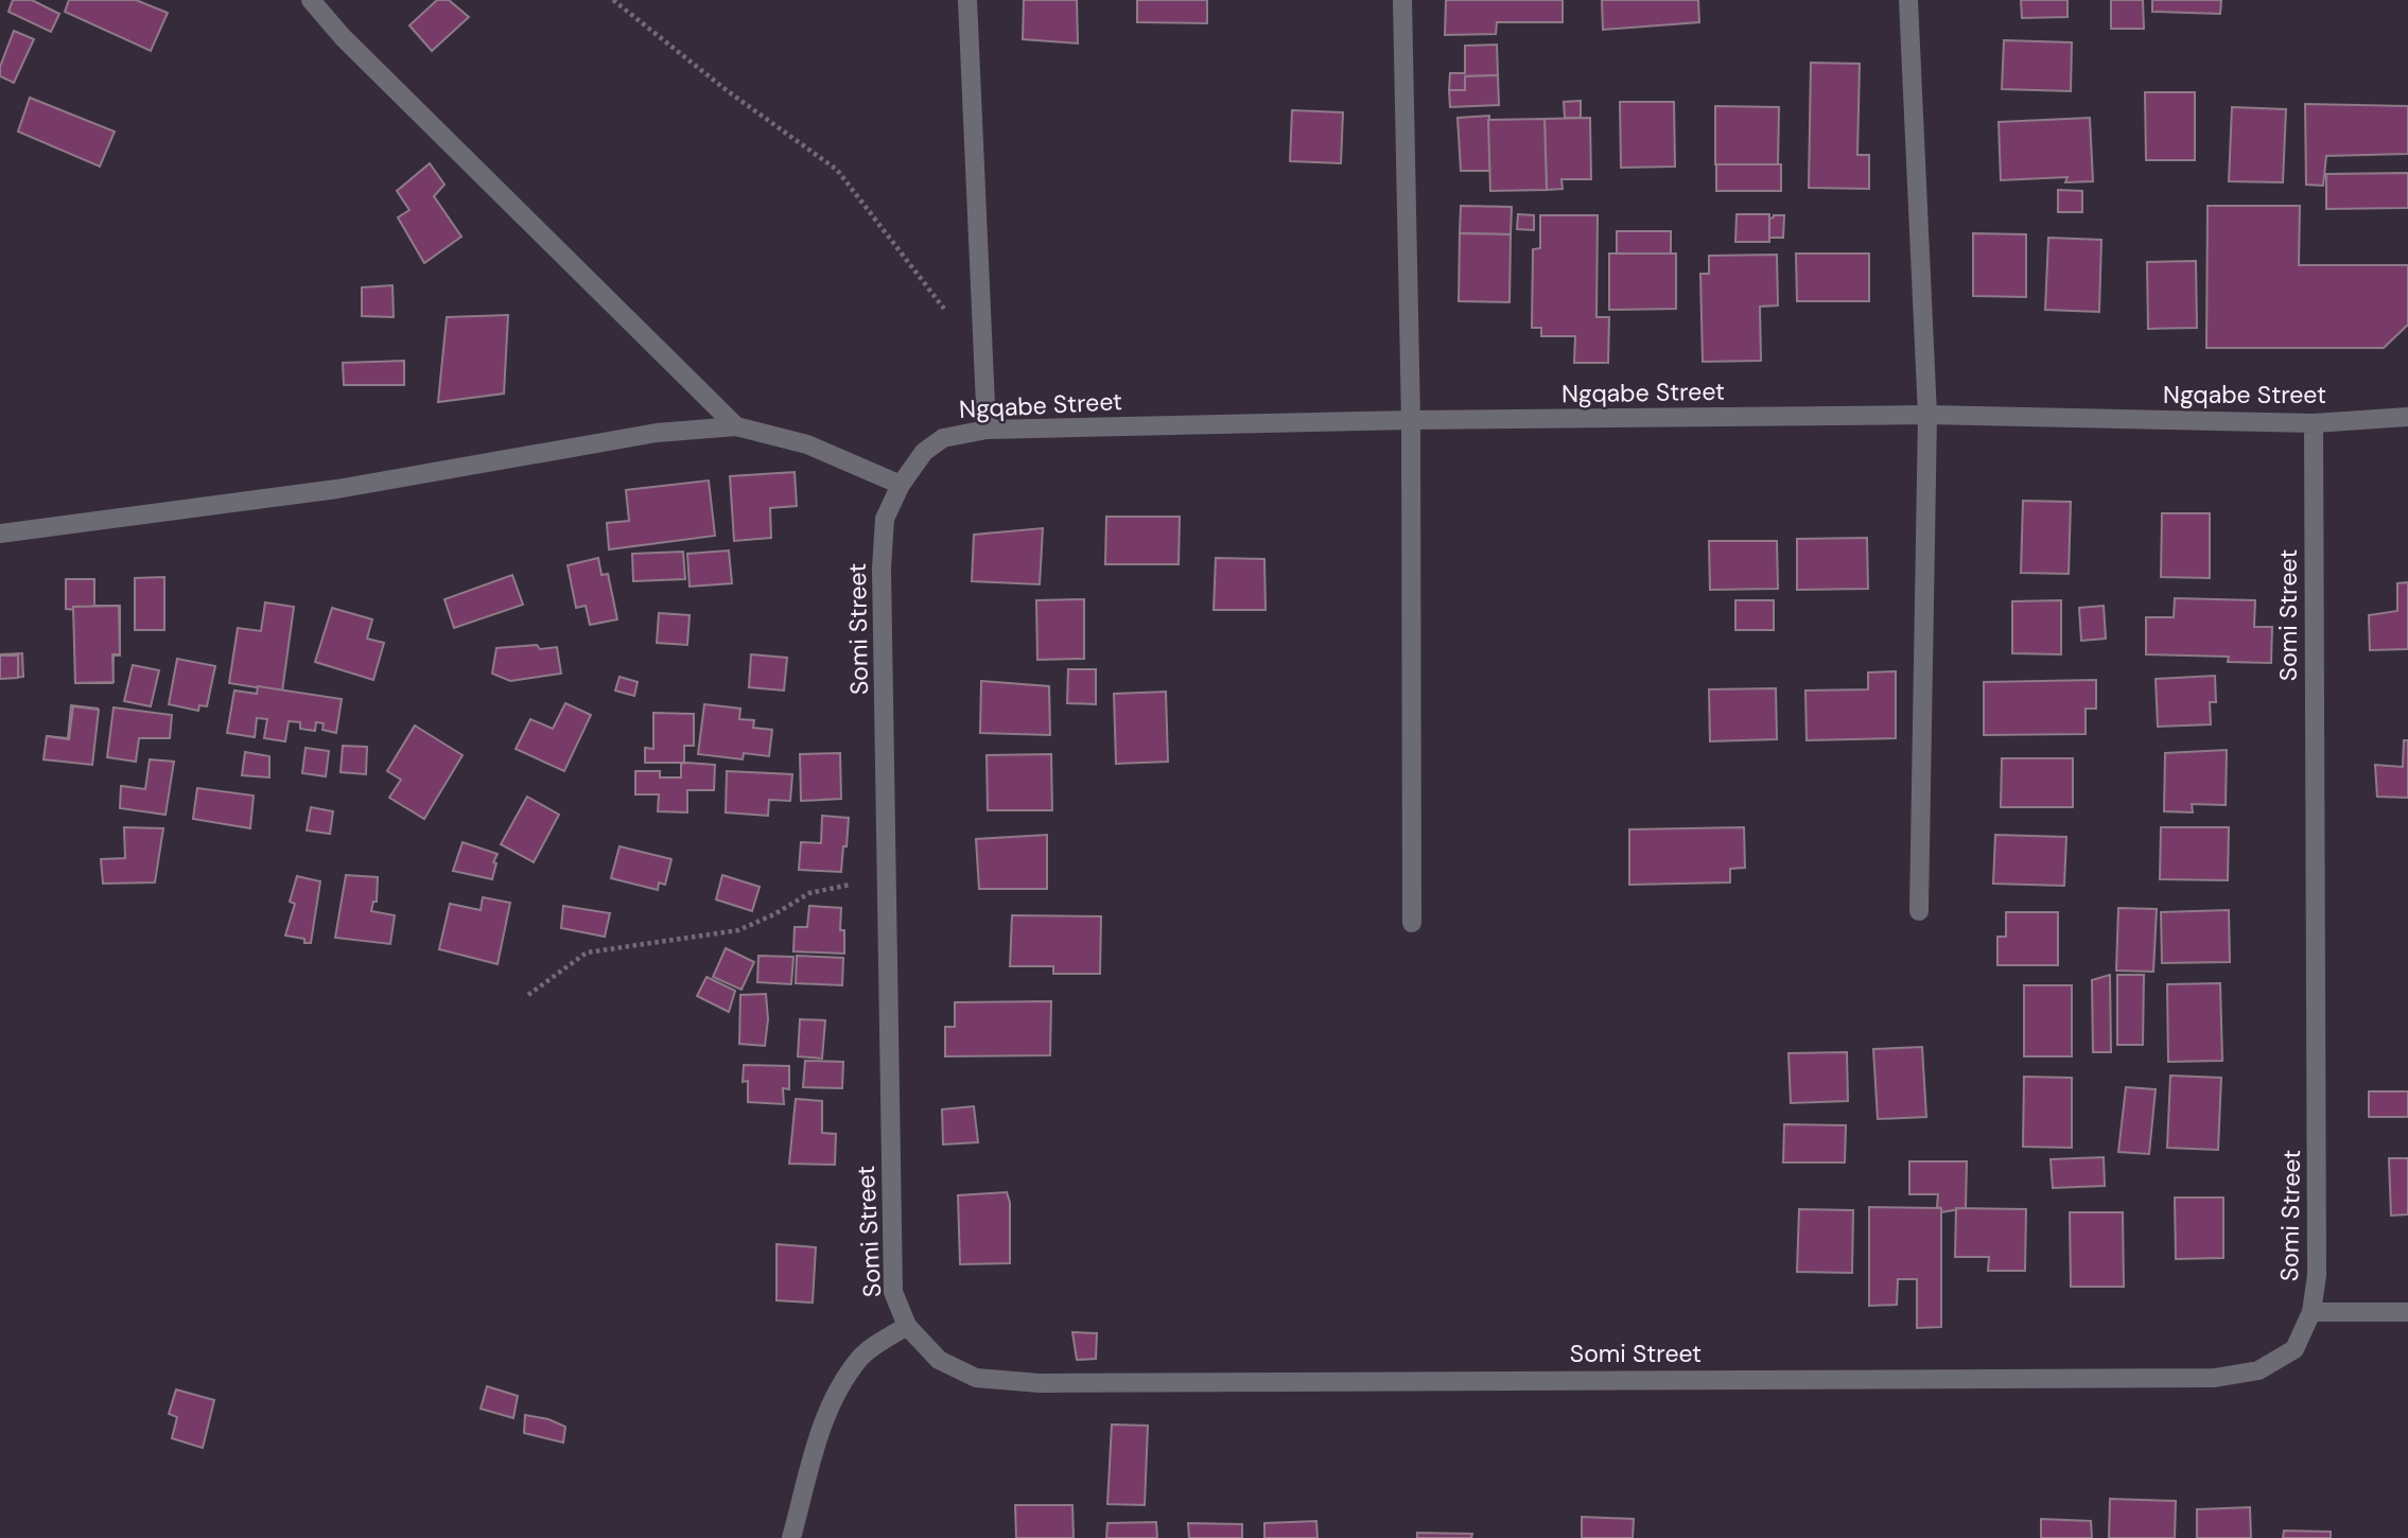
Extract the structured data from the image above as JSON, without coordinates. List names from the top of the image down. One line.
{"streets":{"street":["Ngqabe Street","Somi Street"]},"crossings":[["Ngqabe Street","Somi Street"]]}
